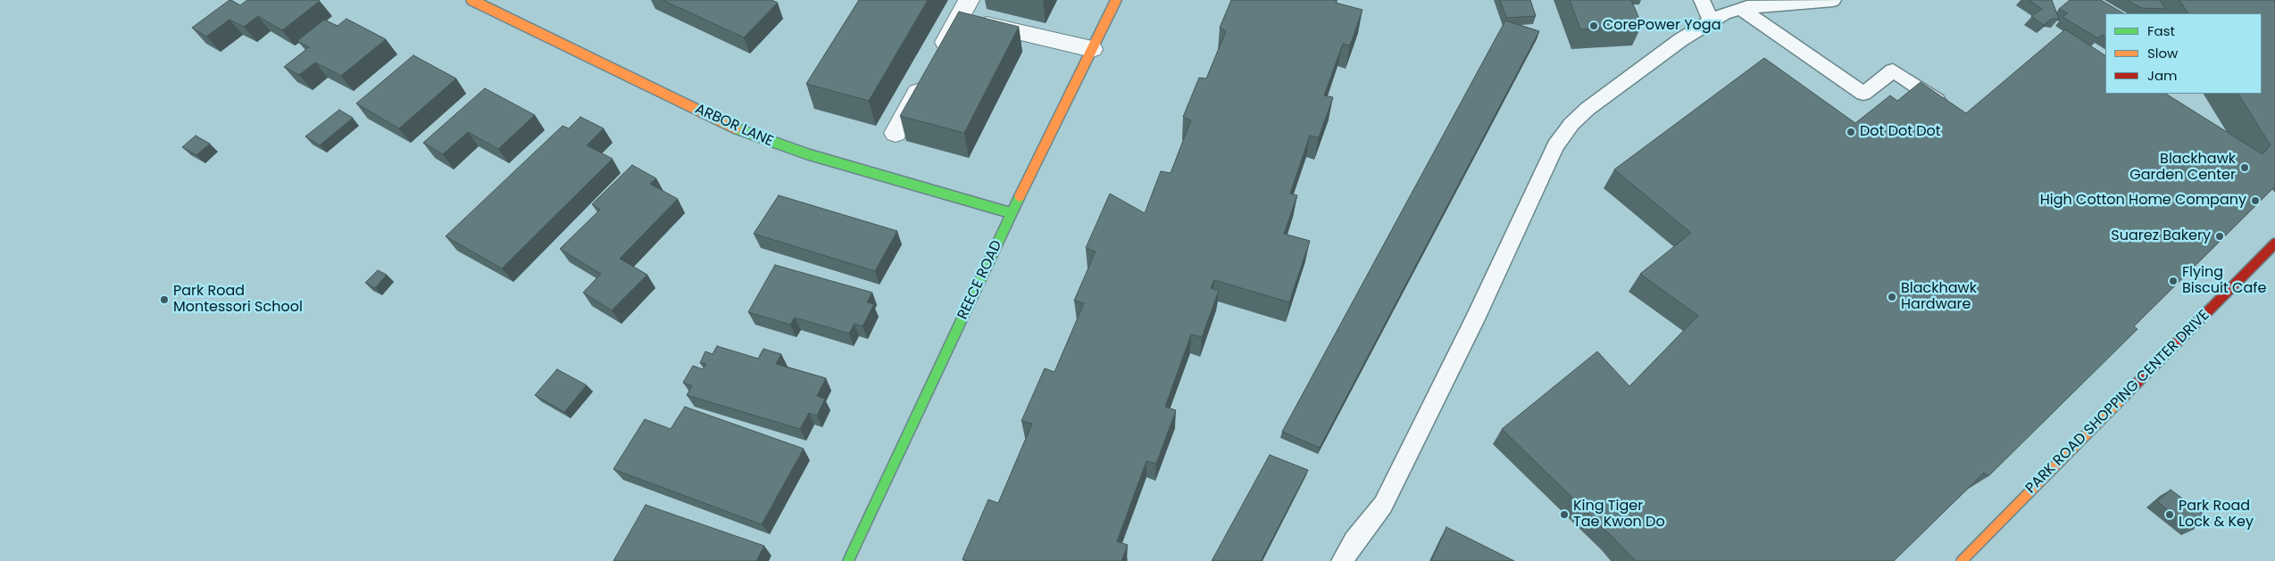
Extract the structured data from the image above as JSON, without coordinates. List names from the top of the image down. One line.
{"streets":{"street":["ARBOR LANE","REECE ROAD","PARK ROAD SHOPPING CENTER DRIVE"]},"crossings":[["ARBOR LANE","REECE ROAD"]],"places":["CorePower Yoga","Dot Dot Dot","Blackhawk Garden Center","High Cotton Home Company","Suarez Bakery","Flying Biscuit Cafe","Blackhawk Hardware","Park Road Montessori School","King Tiger Tae Kwon Do","Park Road Lock & Key"],"legend":["Fast","Slow","Jam"]}
